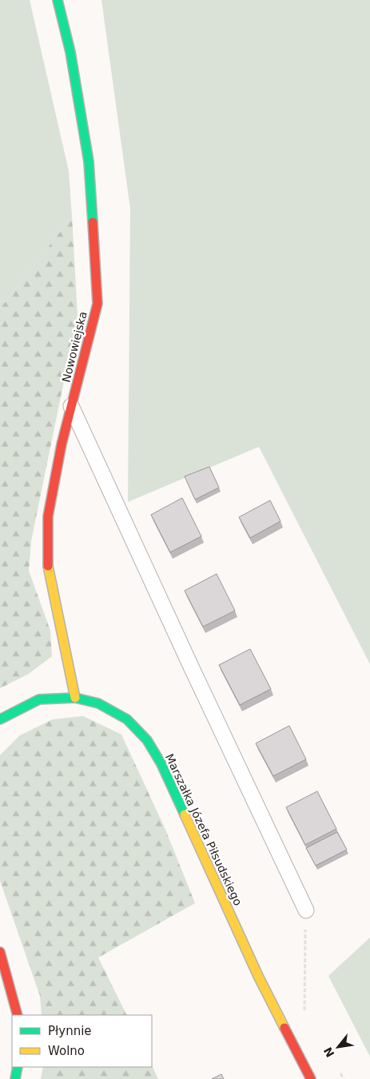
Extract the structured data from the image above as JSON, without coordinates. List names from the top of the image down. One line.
{"streets":{"street":["Nowowiejska","Marszałka Józefa Piłsudskiego"]},"crossings":[["Nowowiejska","Marszałka Józefa Piłsudskiego"]],"legend":["Płynnie","Wolno"],"north":"bottom left"}
